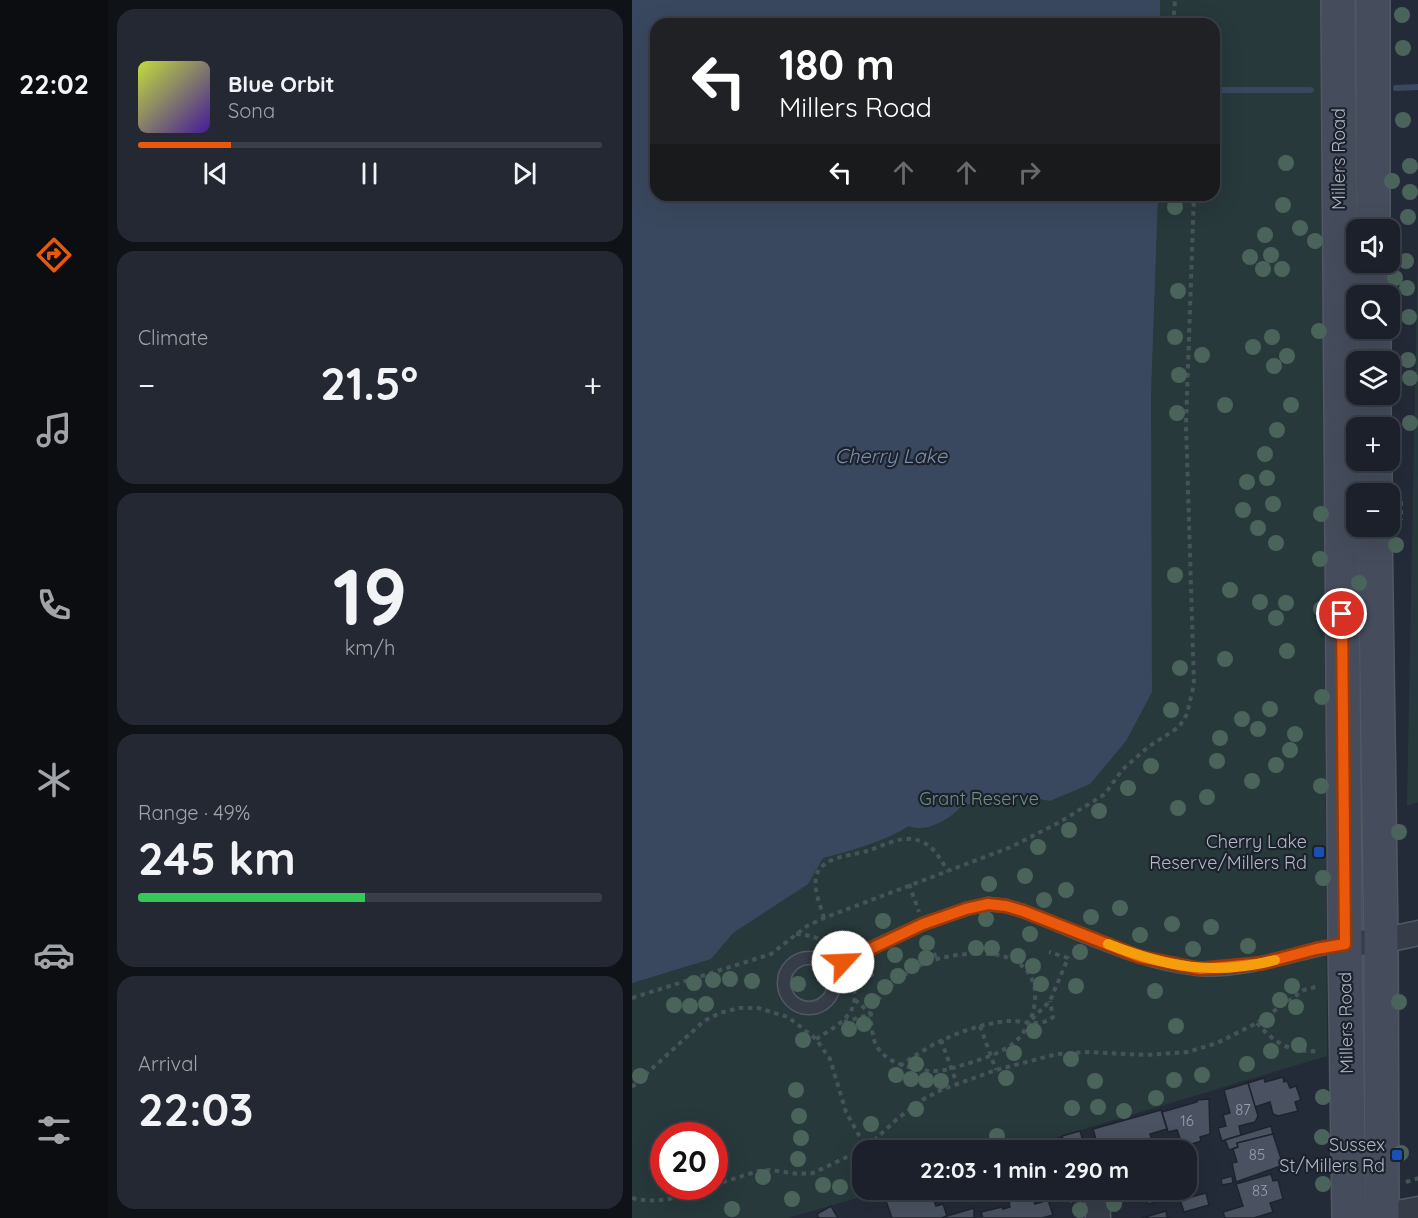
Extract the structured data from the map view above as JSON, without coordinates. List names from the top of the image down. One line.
{"streets":{"main road":["Millers Road"]},"water":["Cherry Lake"],"parks":["Grant Reserve"],"places":{"transit":["Cherry Lake Reserve/Millers Rd","Sussex St/Millers Rd"]},"house_numbers":["87","16","85","83"],"page":{"tabs":"22:02","turn":["180 m","Millers Road"],"song":["Blue Orbit","Sona"],"map_buttons":["+","−"],"tile":["Climate",["19","km/h"],["Range · 49%","245 km"],["Arrival","22:03"]],"heat":["−","21.5°","+"],"limit":"20","trip":"22:03 · 1 min · 290 m"}}
